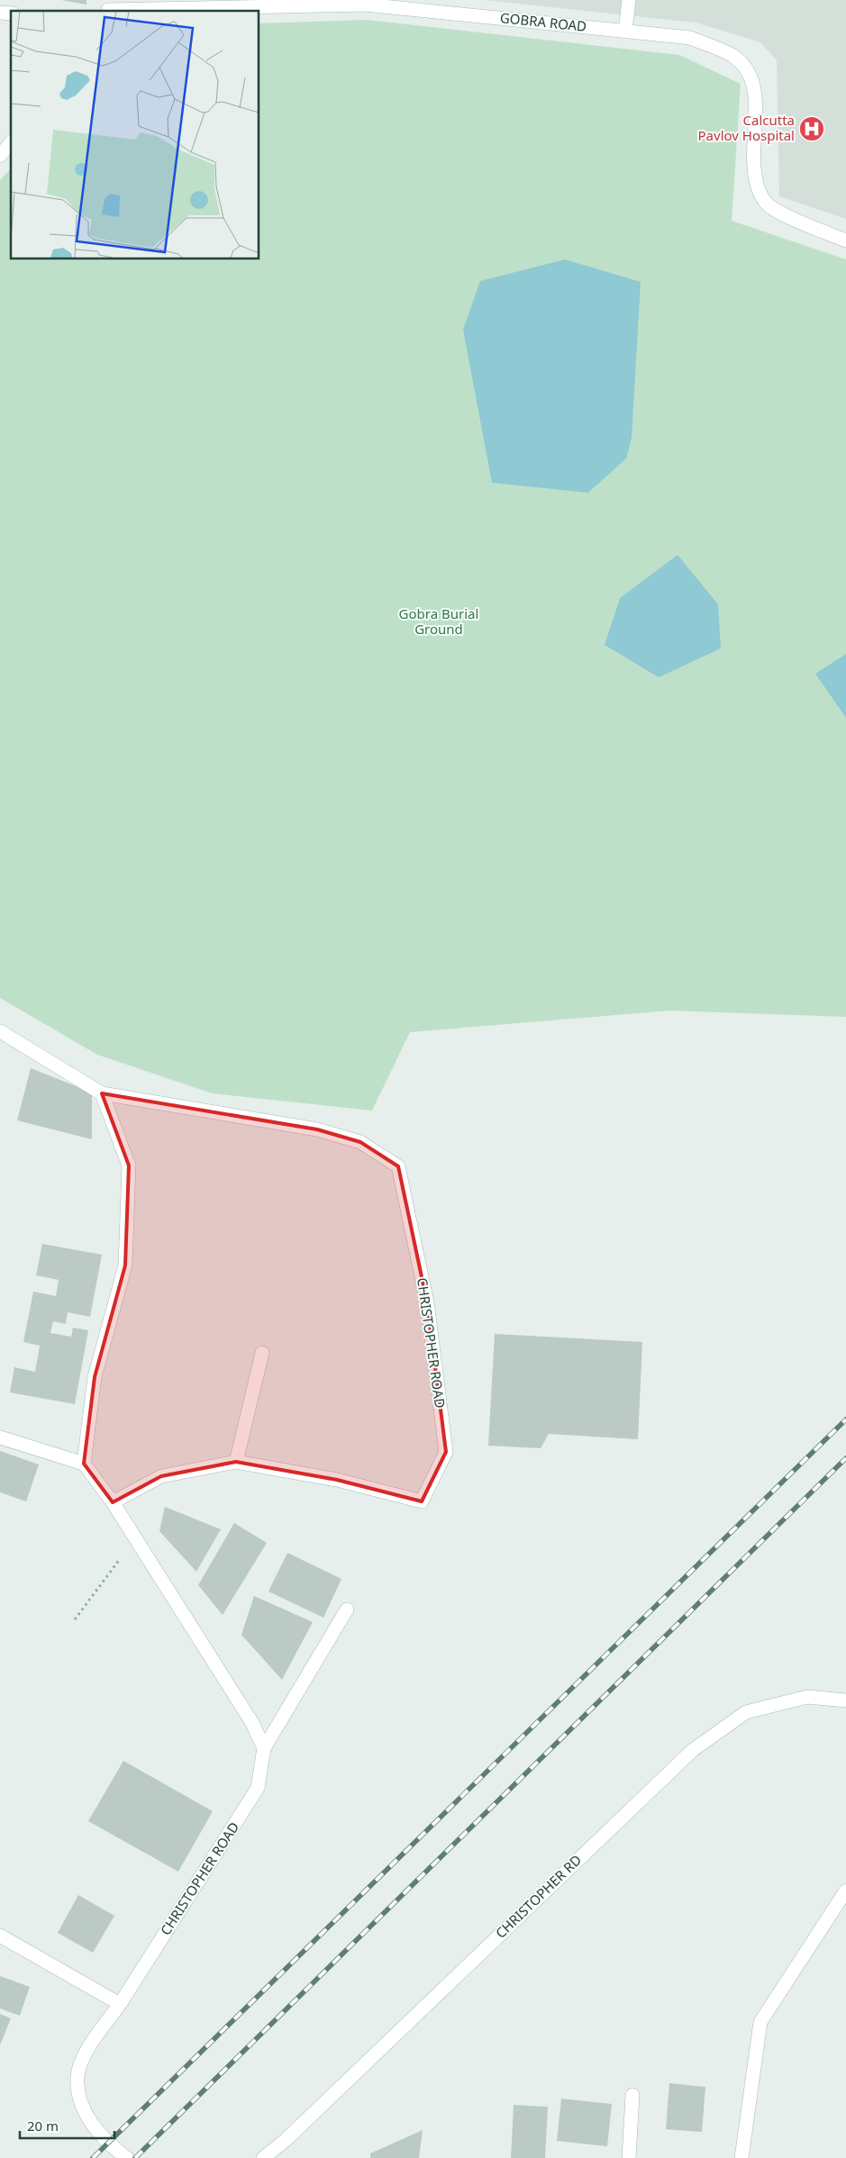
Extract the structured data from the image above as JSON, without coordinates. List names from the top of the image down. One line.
{"streets":{"street":["GOBRA ROAD","CHRISTOPHER ROAD","CHRISTOPHER RD"]},"parks":["Gobra Burial Ground"],"places":{"hospital":["Calcutta Pavlov Hospital"]},"scale_bar":"20 m"}
